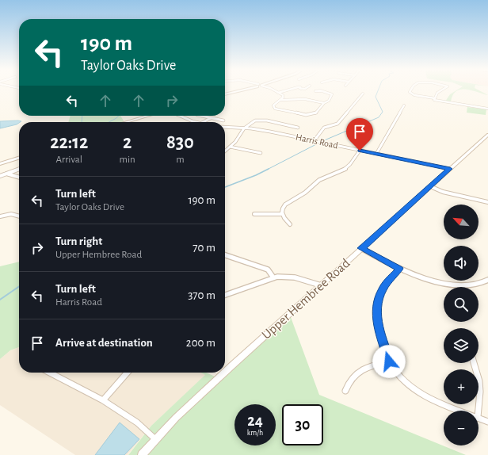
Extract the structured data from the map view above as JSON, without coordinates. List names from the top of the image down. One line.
{"streets":{"street":["Harris Road","Upper Hembree Road"]},"crossings":[["Harris Road","Upper Hembree Road"]],"north":"top left","page":{"turn":["190 m","Taylor Oaks Drive"],"eta":["22:12","Arrival","2","min","830","m"],"list":[{"name":"Turn left","note":"Taylor Oaks Drive","value":"190 m"},{"name":"Turn right","note":"Upper Hembree Road","value":"70 m"},{"name":"Turn left","note":"Harris Road","value":"370 m"},{"name":"Arrive at destination","value":"200 m"}],"map_buttons":["+","−"],"speed":"24 km/h","limit":"30"}}
